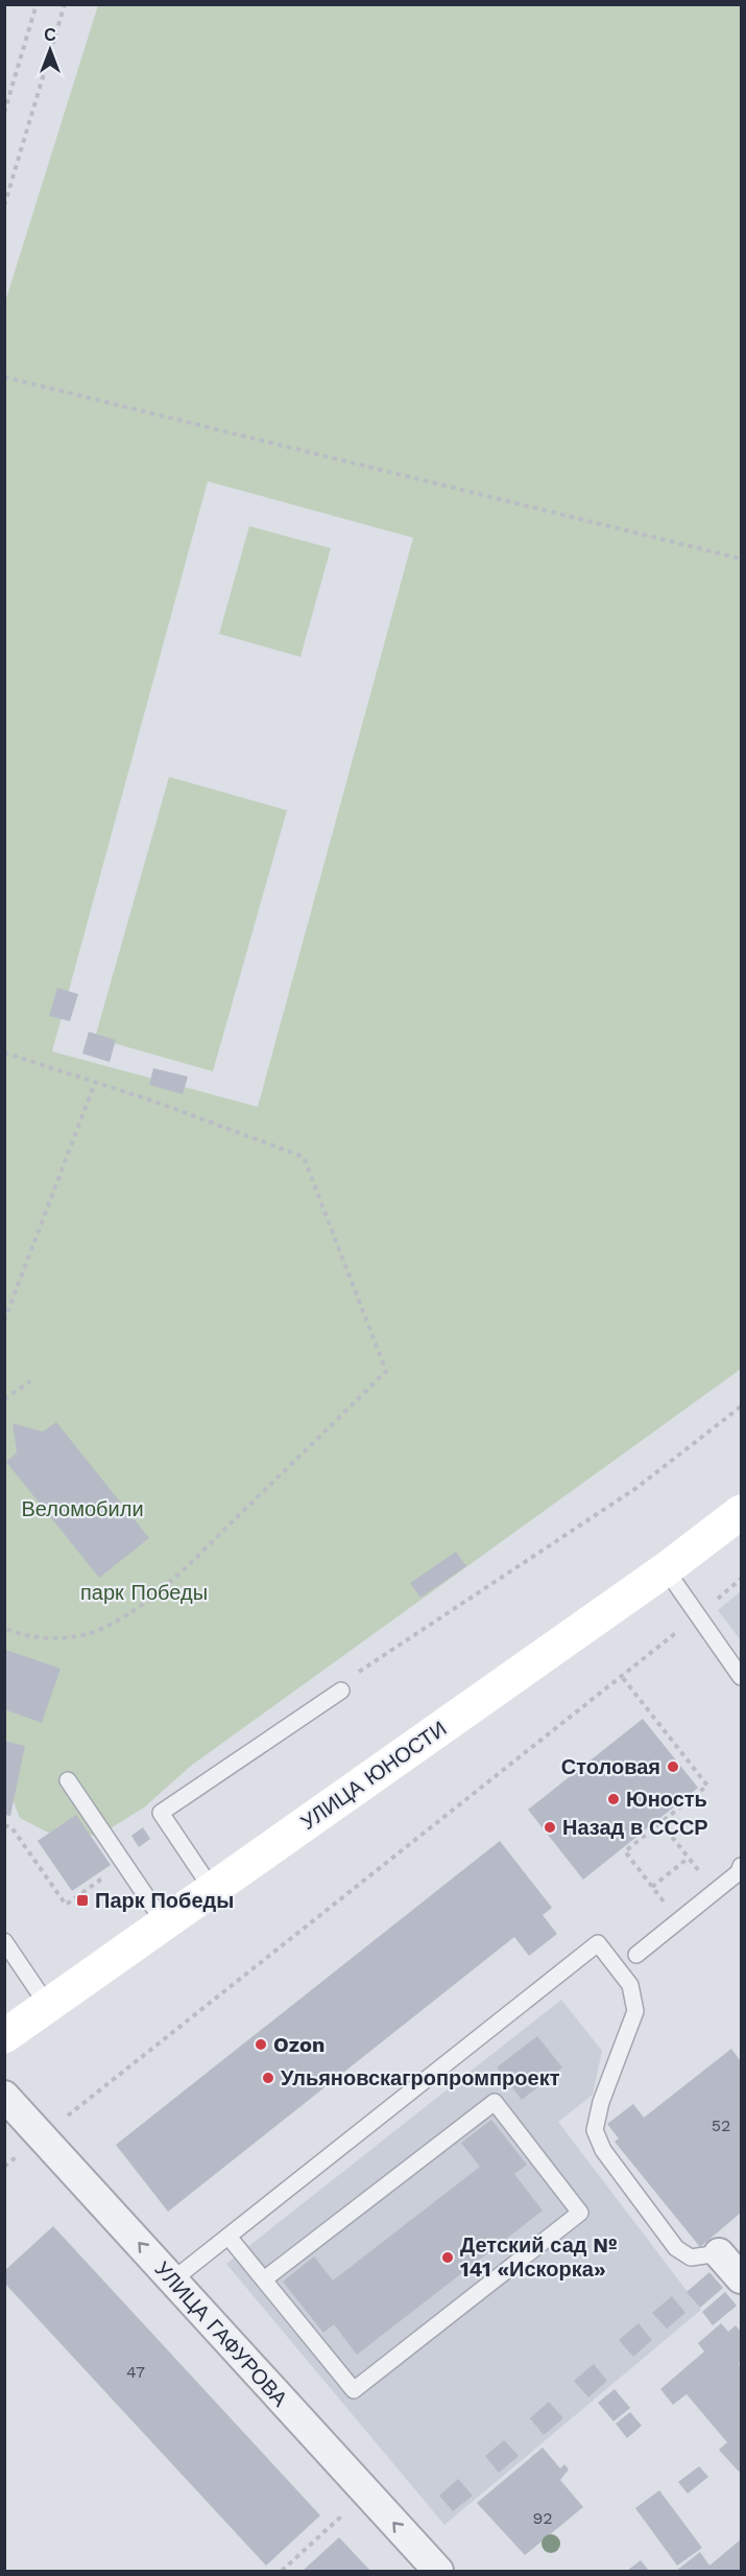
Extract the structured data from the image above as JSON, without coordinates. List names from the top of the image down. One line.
{"streets":{"main road":["УЛИЦА ЮНОСТИ"],"street":["УЛИЦА ГАФУРОВА"]},"one_way":["УЛИЦА ГАФУРОВА"],"parks":["Веломобили","парк Победы"],"places":{"other":["Столовая","Юность","Назад в СССР","Ozon","Ульяновскагропромпроект","Детский сад № 141 «Искорка»"],"transit":["Парк Победы"]},"house_numbers":["52","47","92"],"north":"top"}
